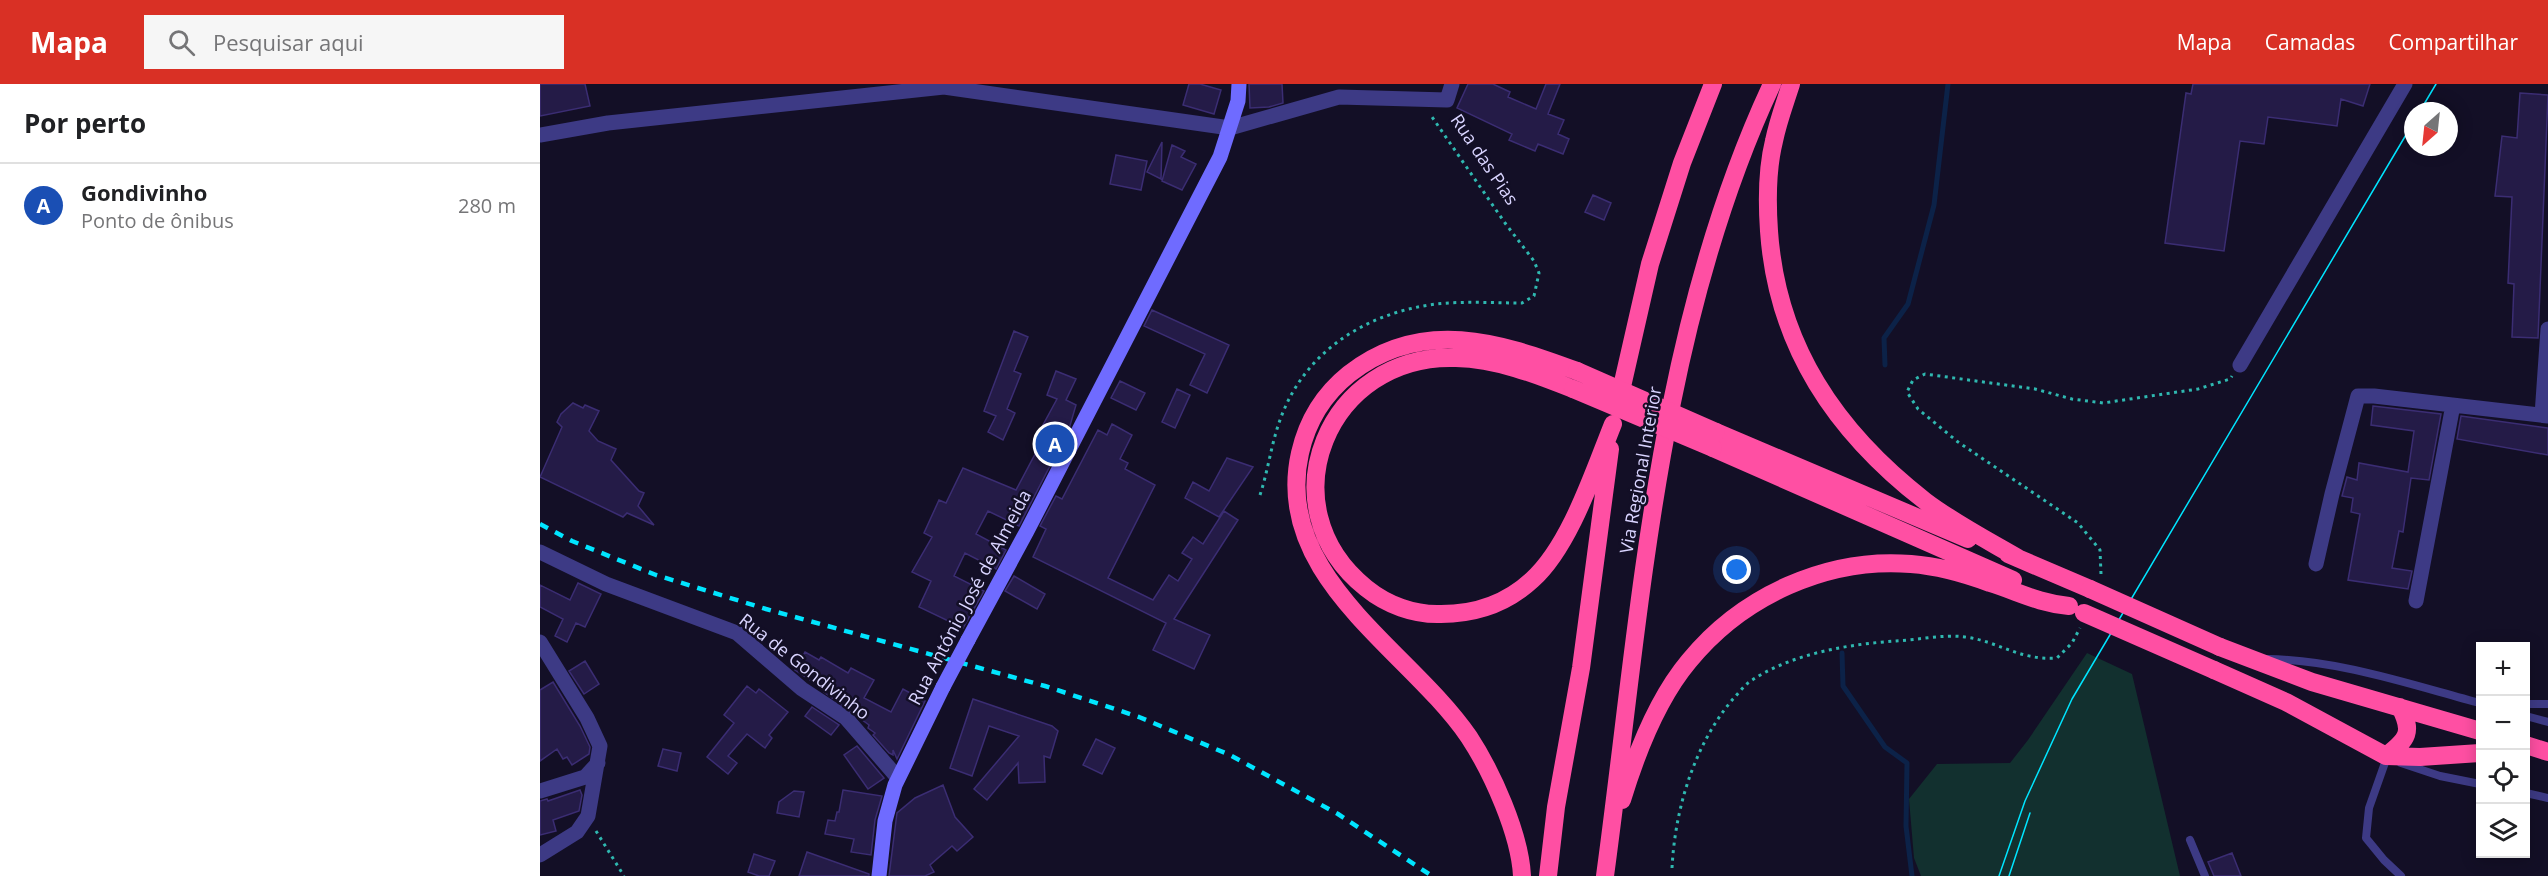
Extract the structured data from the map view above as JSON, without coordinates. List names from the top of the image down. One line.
{"streets":{"highway":["Via Regional Interior"],"main road":["Rua António José de Almeida"],"street":["Rua de Gondivinho"],"path":["Rua das Pias"]},"crossings":[["Rua António José de Almeida","Rua de Gondivinho"]],"north":"bottom left","page":{"header":"Mapa","search":"Pesquisar aqui","nav":["Mapa","Camadas","Compartilhar"],"heading":"Por perto","list":[{"mark":"A","name":"Gondivinho","note":"Ponto de ônibus","value":"280 m"}],"pins":"A","map_buttons":["+","−"]}}
